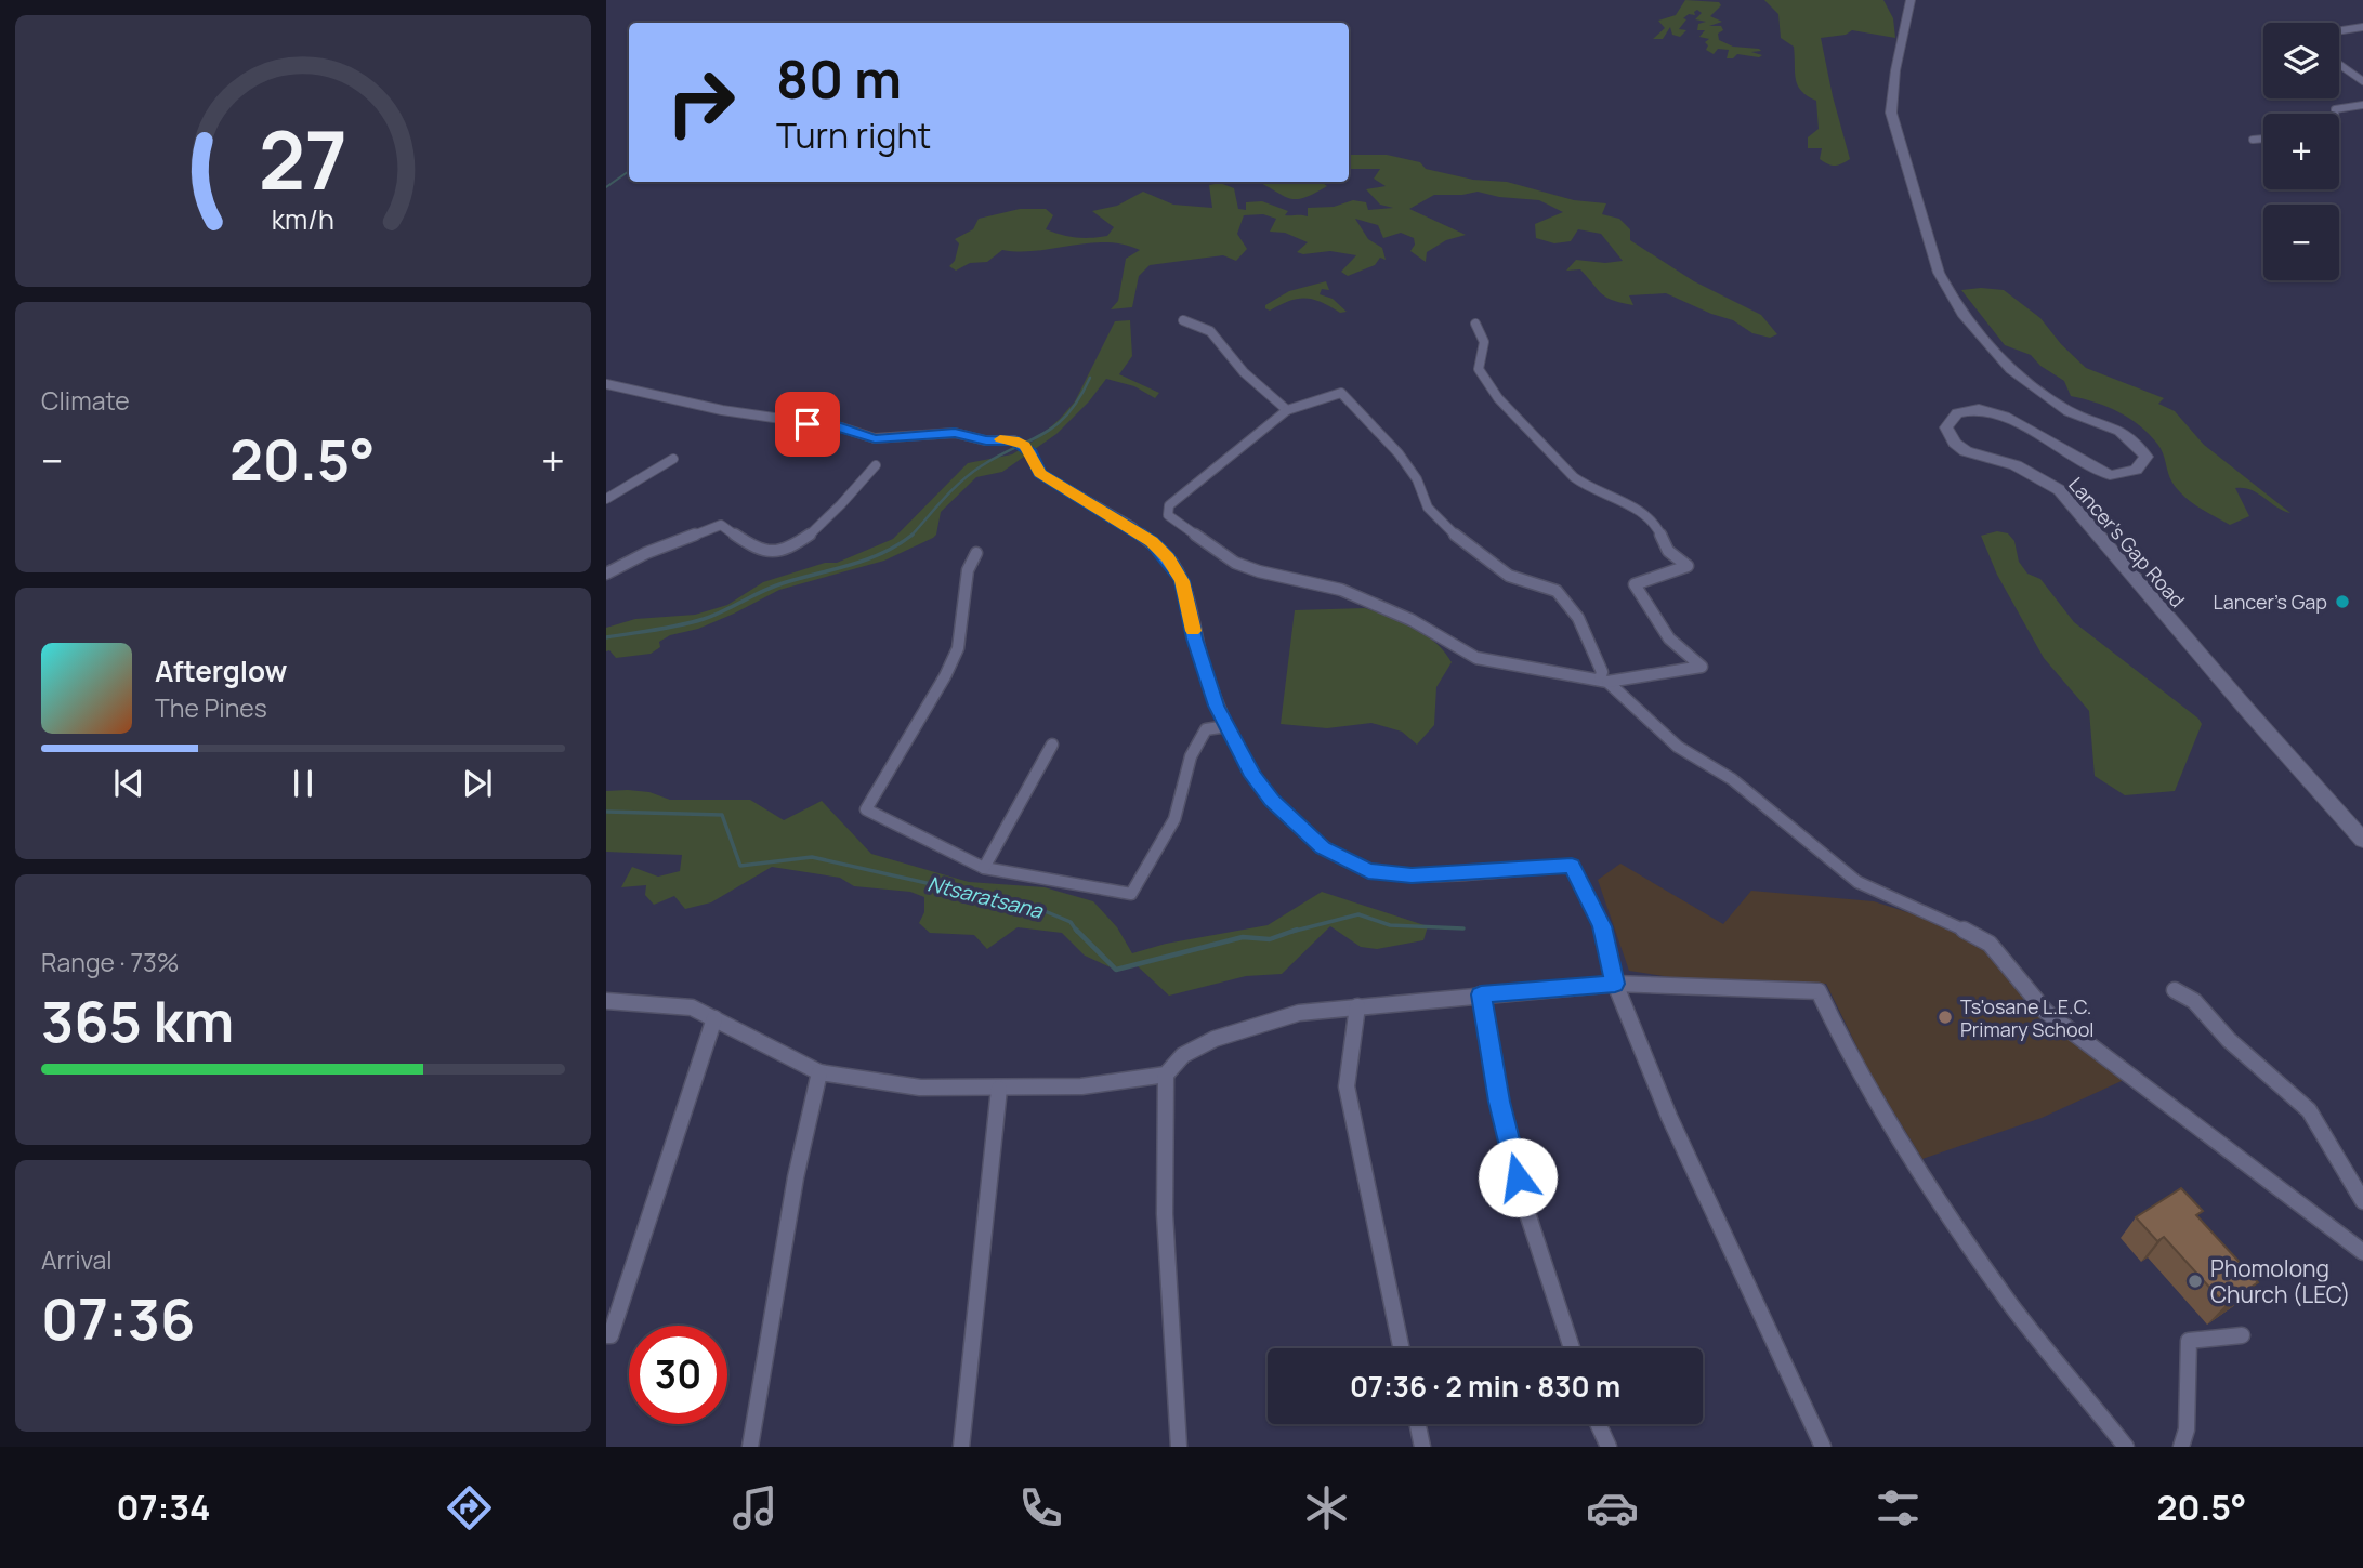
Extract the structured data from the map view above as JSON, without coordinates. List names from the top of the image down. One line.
{"streets":{"main road":["Lancer's Gap Road"]},"water":["Ntsaratsana"],"places":["Lancer's Gap","Ts'osane L.E.C. Primary School","Phomolong Church (LEC)"],"page":{"map_buttons":["+","−"],"turn":["80 m","Turn right"],"tile":["Climate",["Range · 73%","365 km"],["Arrival","07:36"]],"heat":["−","20.5°","+"],"song":["Afterglow","The Pines"],"limit":"30","trip":"07:36 · 2 min · 830 m","tabs":["07:34","20.5°"],"gauge":["27","km/h"]}}
